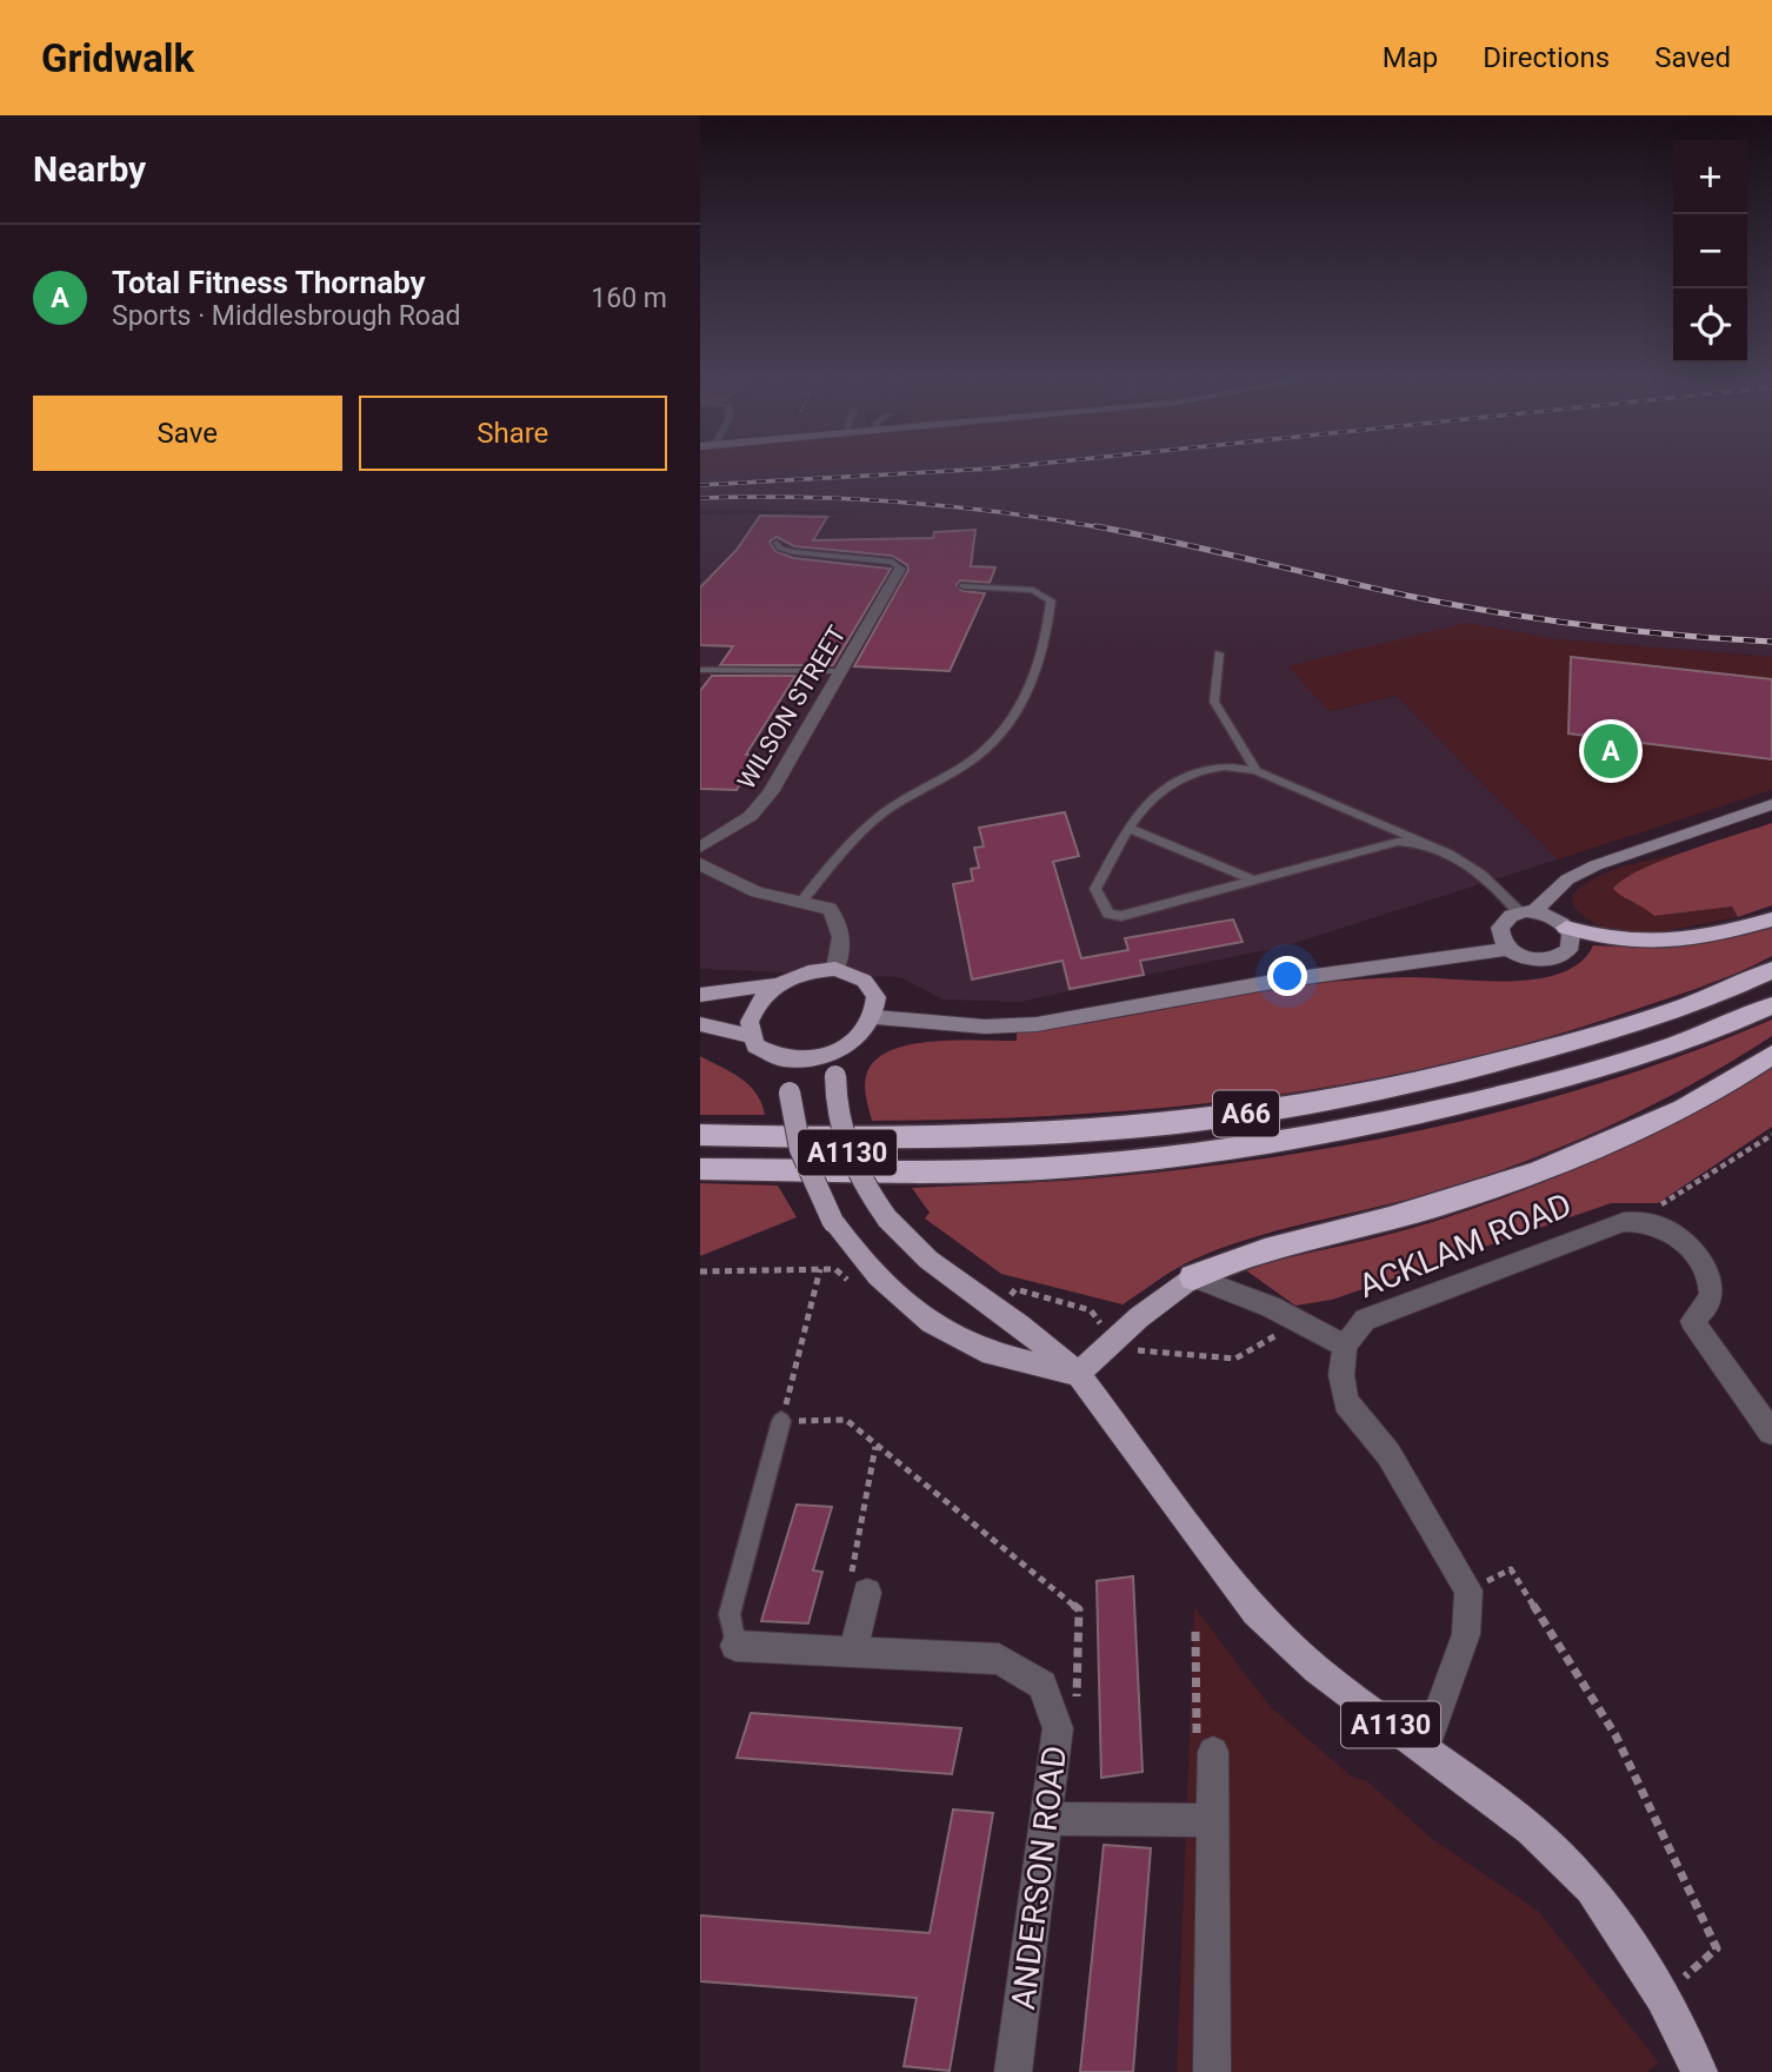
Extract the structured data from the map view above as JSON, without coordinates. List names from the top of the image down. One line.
{"streets":{"highway":["A66"],"main road":["A1130"],"street":["WILSON STREET","ACKLAM ROAD","ANDERSON ROAD"]},"page":{"header":"Gridwalk","nav":["Map","Directions","Saved"],"heading":"Nearby","map_buttons":["+","−"],"list":[{"mark":"A","name":"Total Fitness Thornaby","note":"Sports · Middlesbrough Road","value":"160 m"}],"buttons":["Save","Share"],"pins":"A"}}
